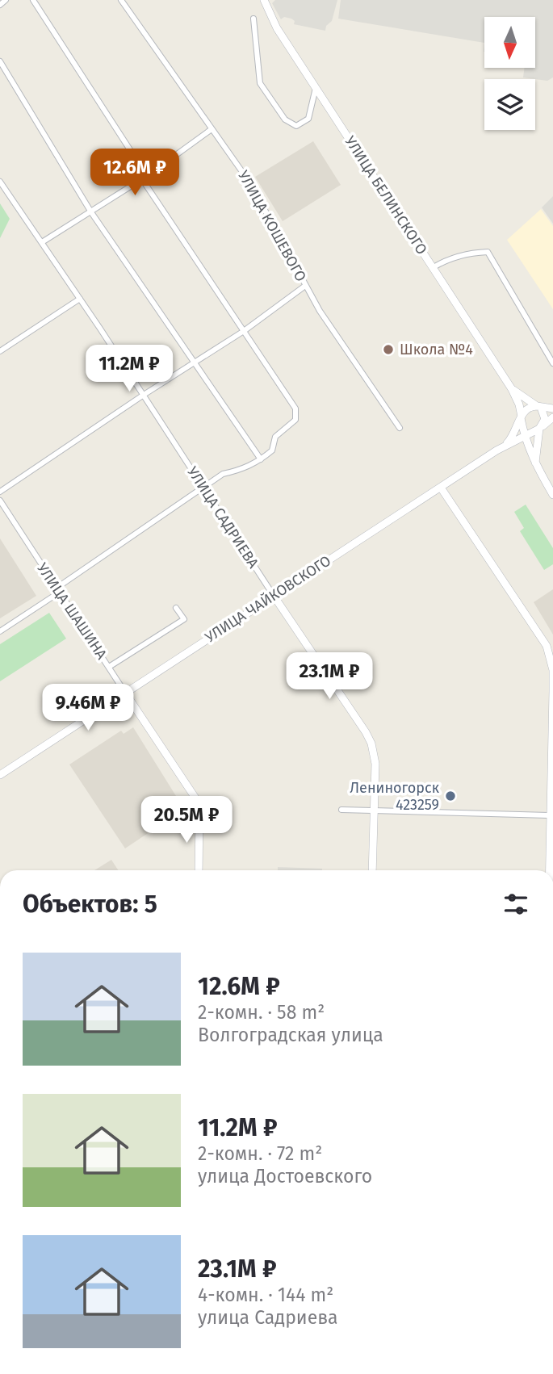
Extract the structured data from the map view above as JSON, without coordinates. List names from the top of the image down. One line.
{"streets":{"street":["УЛИЦА БЕЛИНСКОГО","УЛИЦА КОШЕВОГО","УЛИЦА САДРИЕВА","УЛИЦА ЧАЙКОВСКОГО","УЛИЦА ШАШИНА"]},"crossings":[["УЛИЦА САДРИЕВА","УЛИЦА ЧАЙКОВСКОГО"],["УЛИЦА ЧАЙКОВСКОГО","УЛИЦА ШАШИНА"]],"places":["Школа №4","Лениногорск 423259"],"north":"bottom","page":{"price":["12.6M ₽","11.2M ₽","23.1M ₽","9.46M ₽","20.5M ₽"],"heading":"Объектов: 5","list":[{"name":"12.6M ₽","note":"2-комн. · 58 m² · Волгоградская улица"},{"name":"11.2M ₽","note":"2-комн. · 72 m² · улица Достоевского"},{"name":"23.1M ₽","note":"4-комн. · 144 m² · улица Садриева"}]}}
